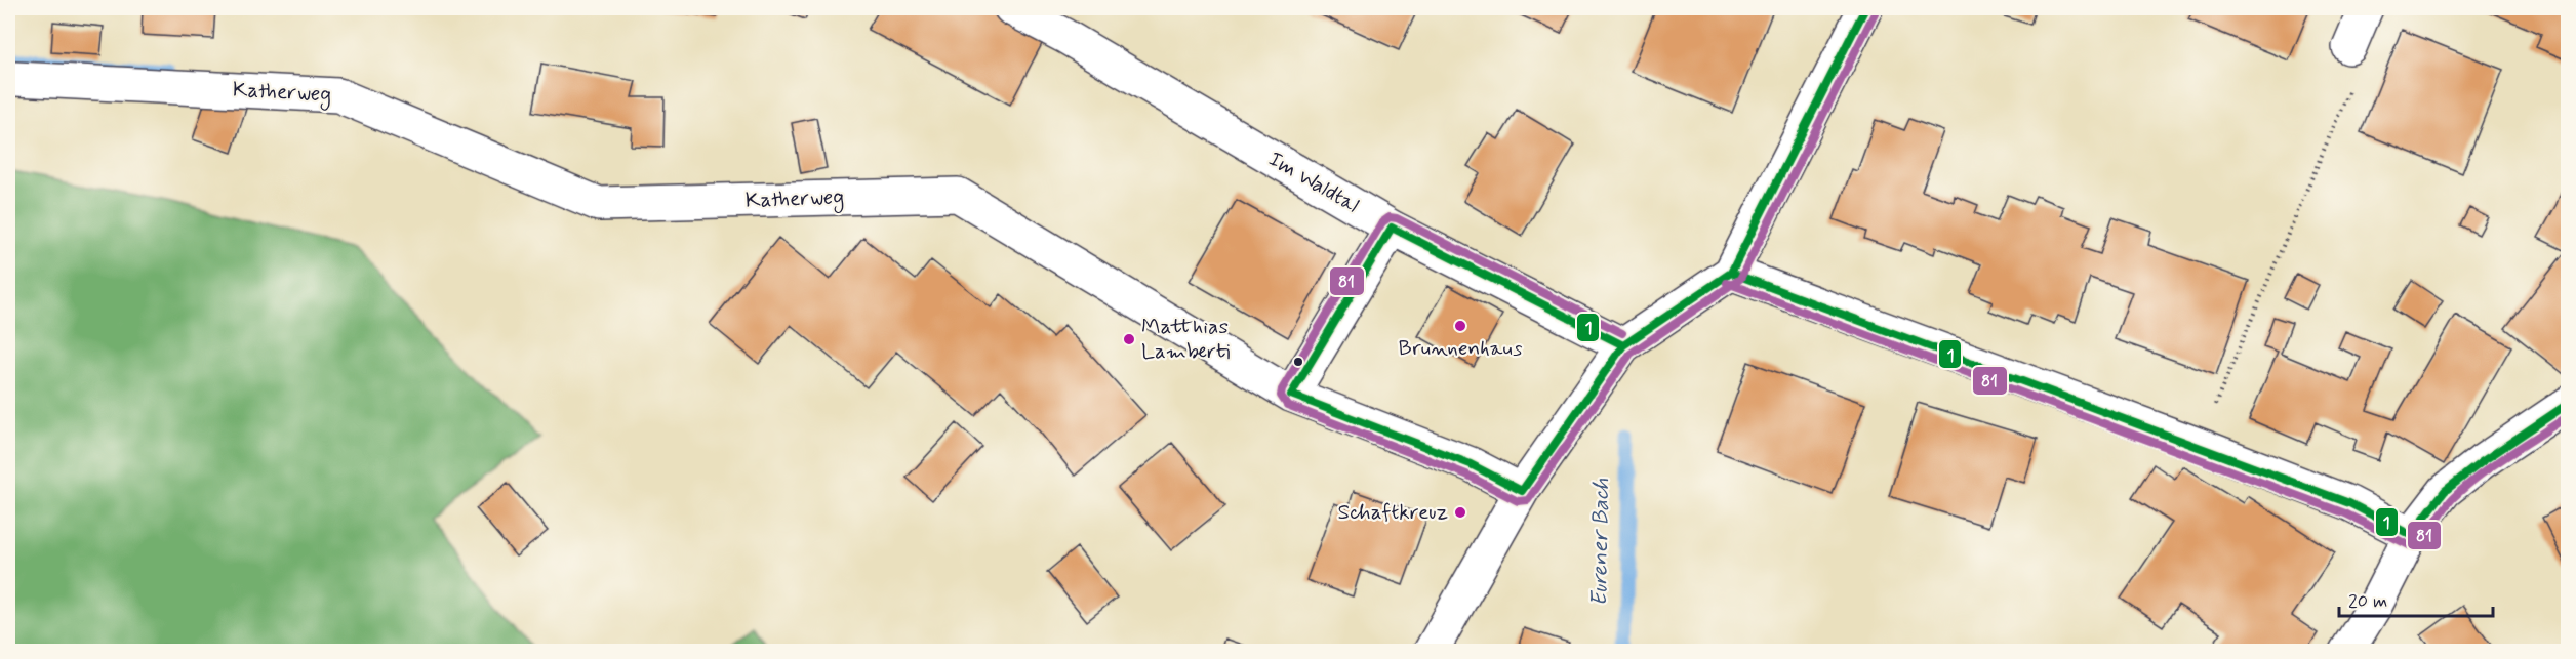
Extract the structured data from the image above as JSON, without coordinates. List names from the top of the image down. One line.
{"streets":{"street":["Katherweg","Im Waldtal"]},"water":["Eurener Bach"],"places":["Brunnenhaus","Matthias Lamberti","Schaftkreuz"],"lines":["transit line 1","transit line 81"],"scale_bar":"20 m"}
